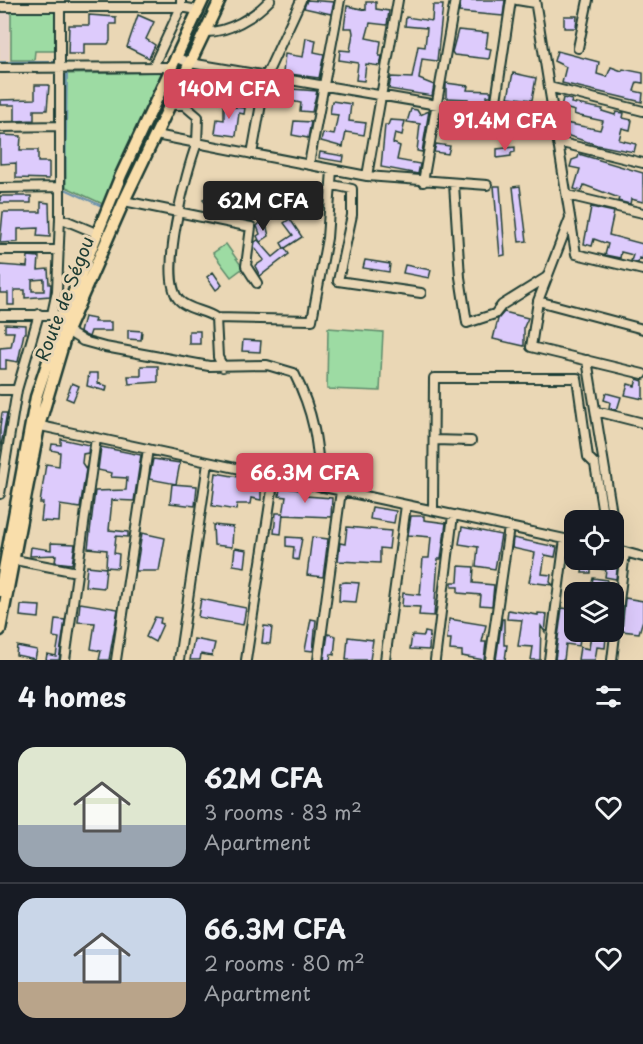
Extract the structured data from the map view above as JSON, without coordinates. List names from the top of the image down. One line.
{"streets":{"highway":["Route de Ségou"]},"page":{"price":["140M CFA","91.4M CFA","62M CFA","66.3M CFA"],"heading":"4 homes","list":[{"name":"62M CFA","note":"3 rooms · 83 m² · Apartment"},{"name":"66.3M CFA","note":"2 rooms · 80 m² · Apartment"}]}}
